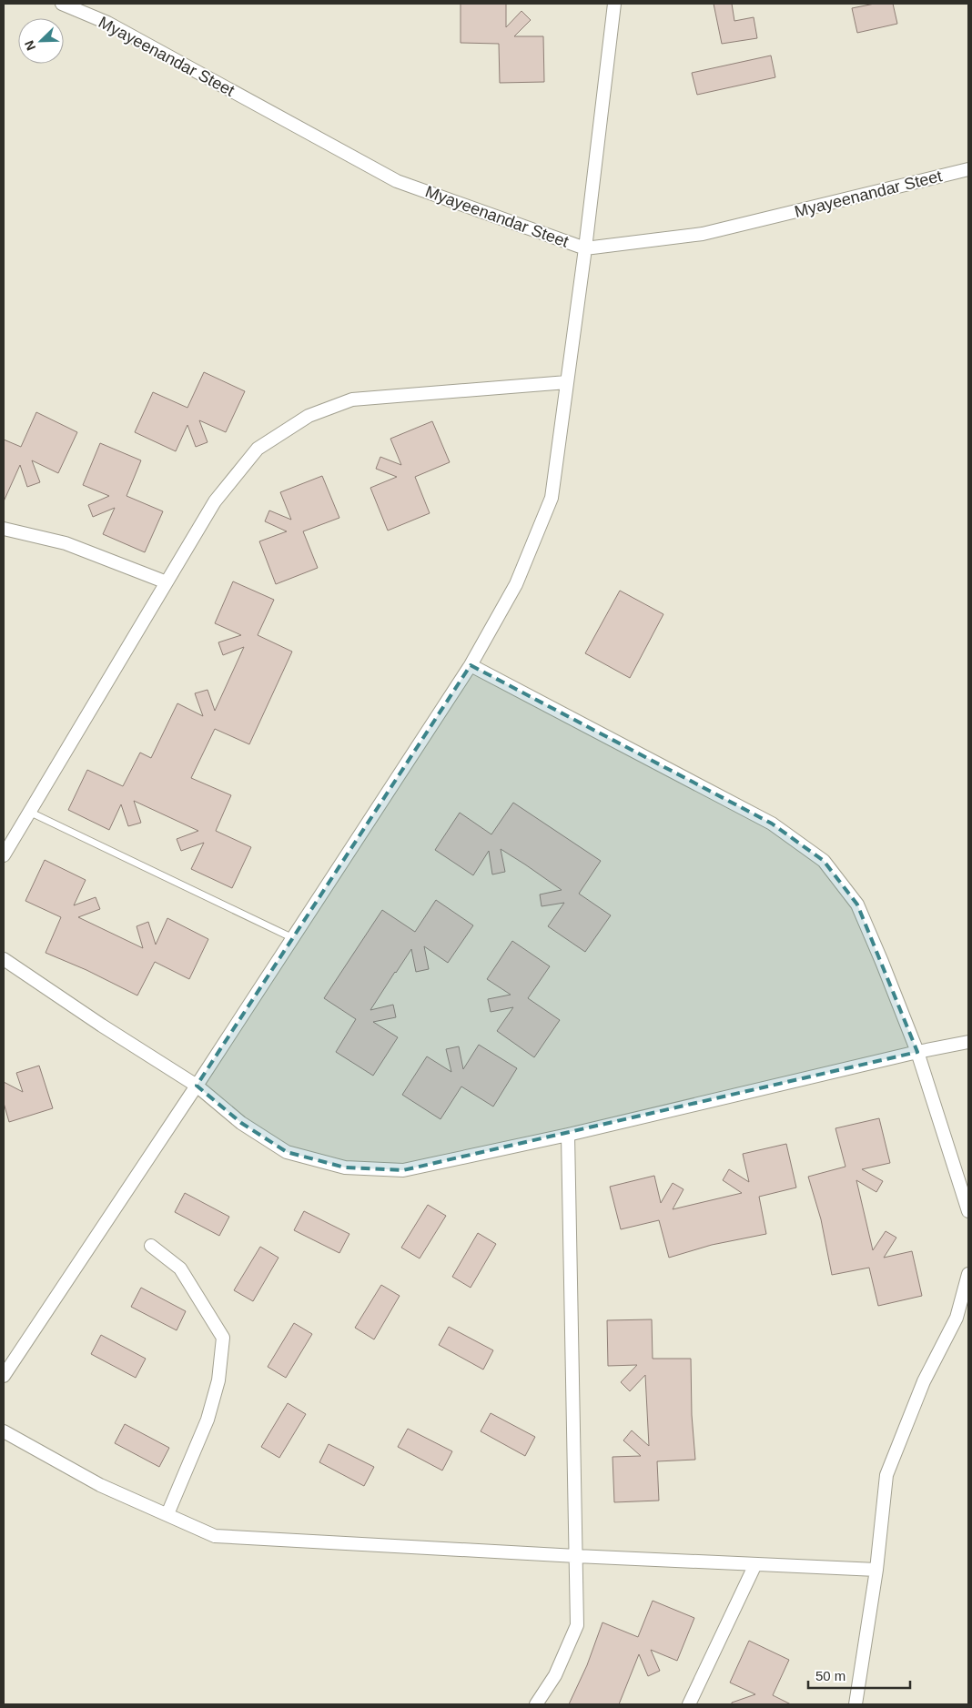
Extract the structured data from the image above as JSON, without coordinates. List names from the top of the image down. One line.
{"streets":{"street":["Myayeenandar Steet"]},"scale_bar":"50 m","north":"bottom left"}
